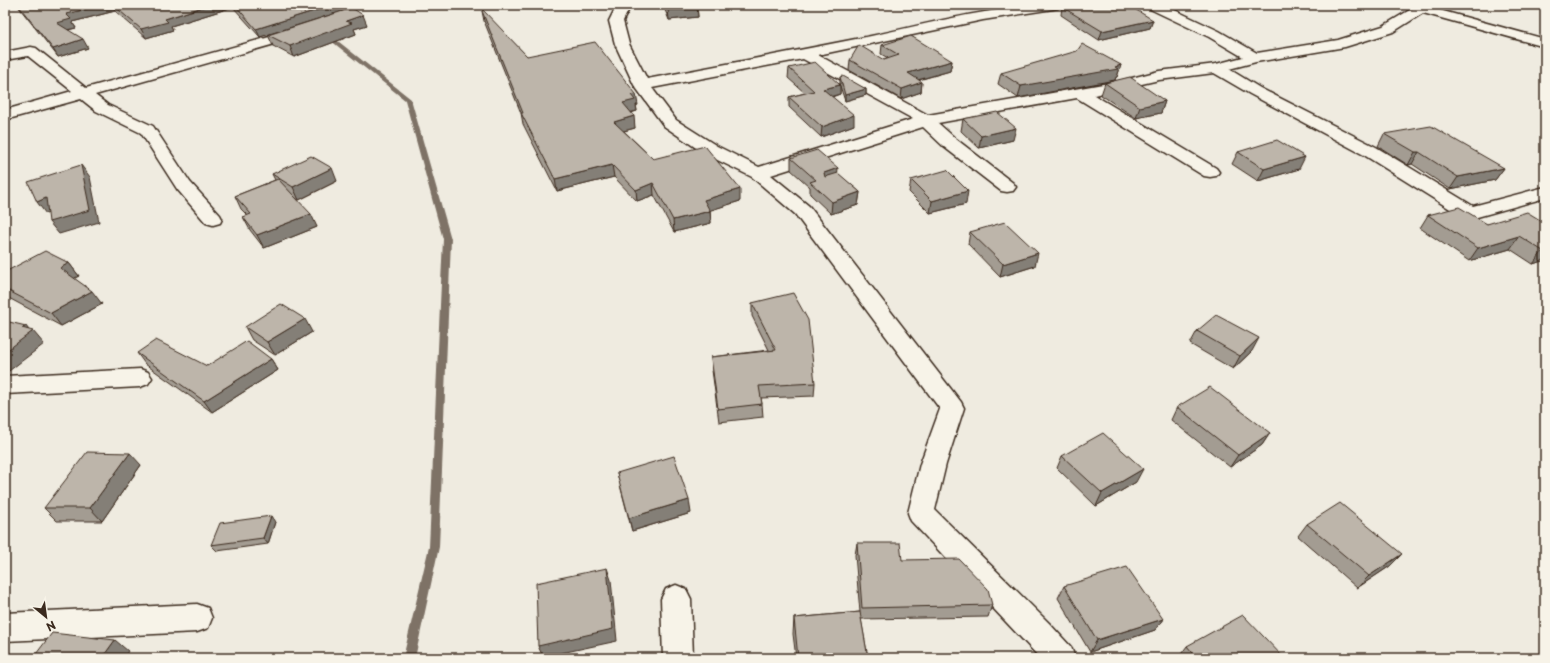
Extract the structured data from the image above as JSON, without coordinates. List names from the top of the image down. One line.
{"north":"bottom right"}
